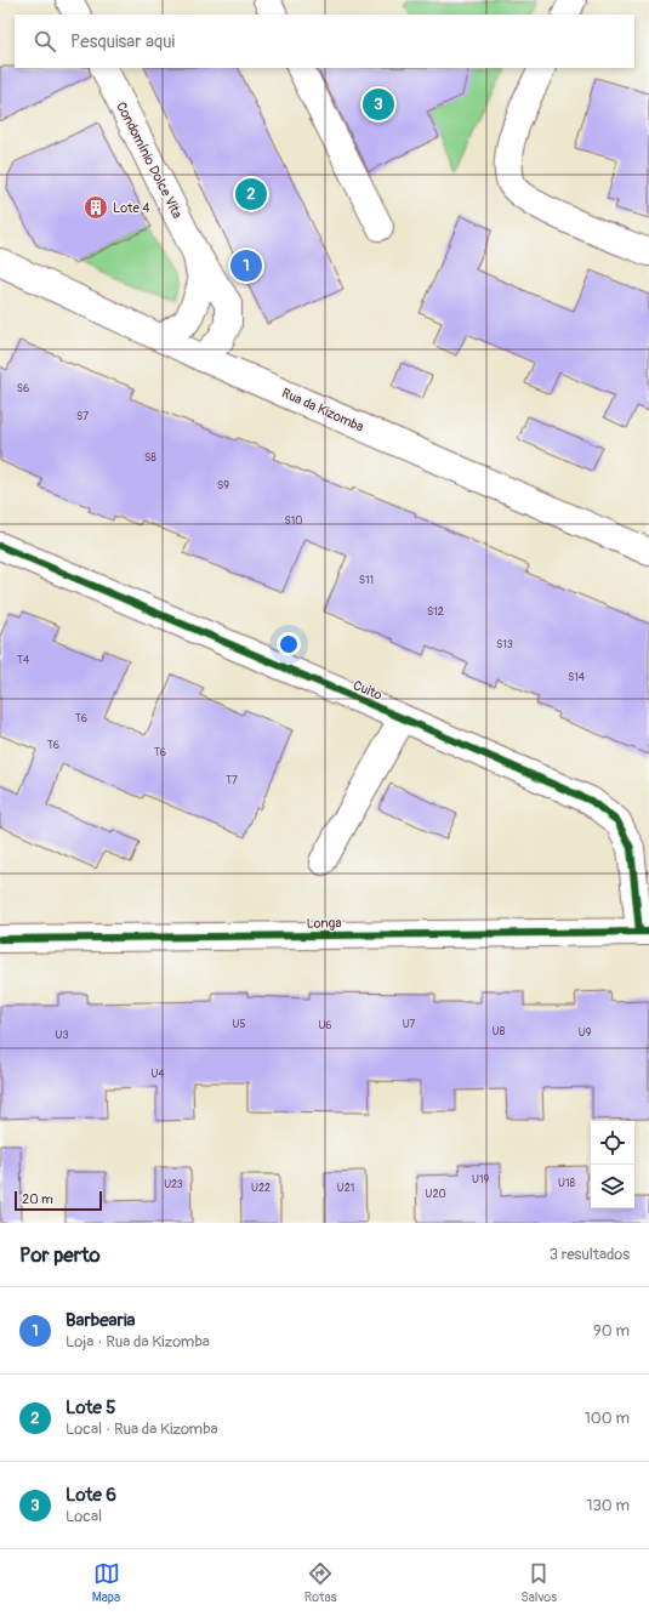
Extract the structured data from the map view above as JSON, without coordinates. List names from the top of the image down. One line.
{"streets":{"street":["Condomínio Dolce Vita","Rua da Kizomba","Cuito","Longa"]},"crossings":[["Condomínio Dolce Vita","Rua da Kizomba"],["Cuito","Longa"]],"places":{"building":["Lote 4"]},"house_numbers":["S6","S7","S8","S9","S10","S11","S12","S13","T4","S14","T6","T6","T6","T7","U5","U7","U6","U8","U9","U3","U4","U19","U18","U23","U22","U21","U20"],"scale_bar":"20 m","page":{"search":"Pesquisar aqui","pins":["3","2","1"],"scale":"20 m","heading":["Por perto","3 resultados"],"list":[{"mark":"1","name":"Barbearia","note":"Loja · Rua da Kizomba","value":"90 m"},{"mark":"2","name":"Lote 5","note":"Local · Rua da Kizomba","value":"100 m"},{"mark":"3","name":"Lote 6","note":"Local","value":"130 m"}],"nav":["Mapa","Rotas","Salvos"]}}
